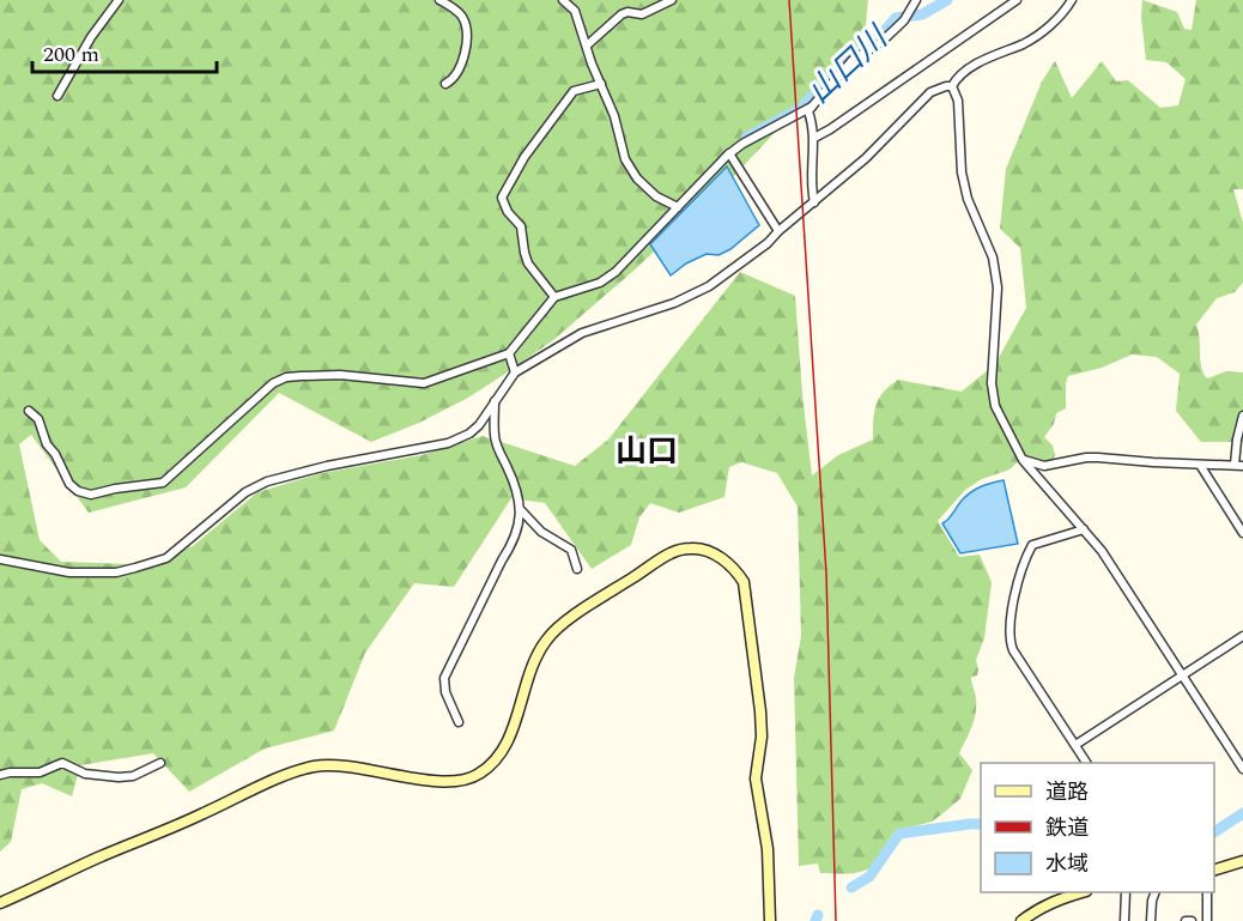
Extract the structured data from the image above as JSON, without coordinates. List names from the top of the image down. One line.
{"districts":["山口"],"water":["山口川"],"legend":["道路","鉄道","水域"],"scale_bar":"200 m"}
